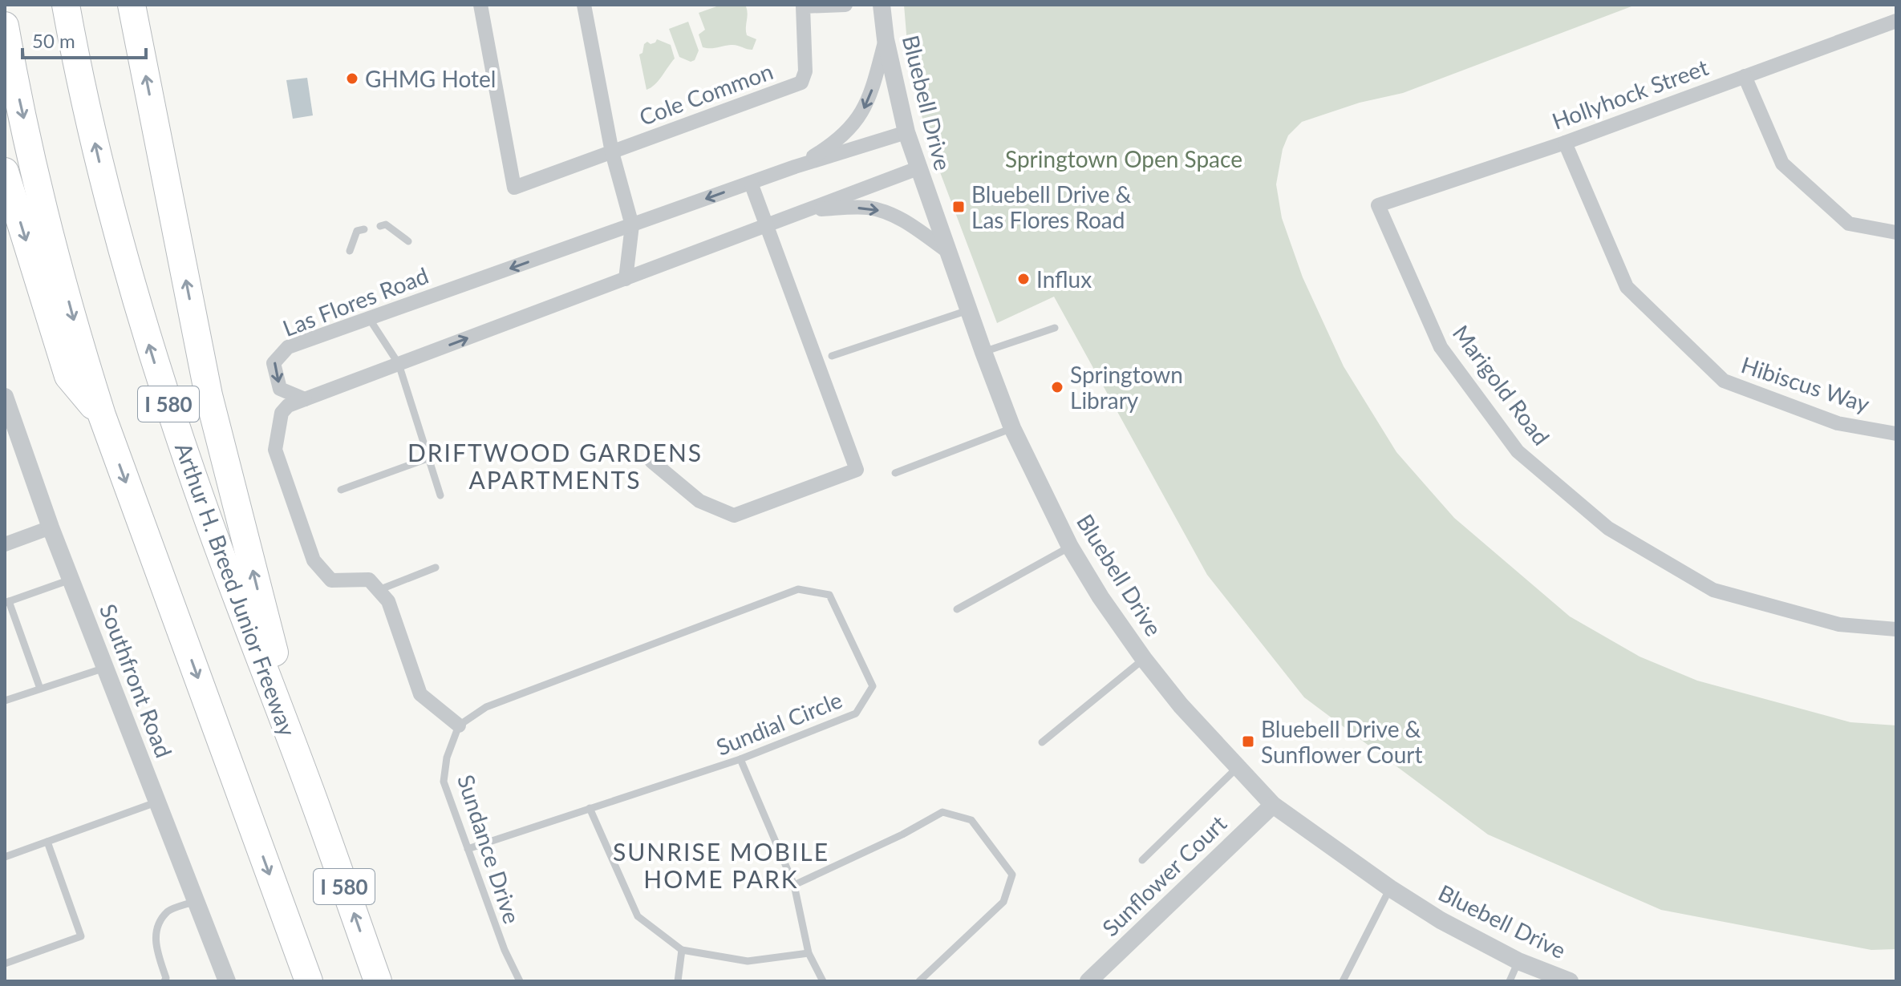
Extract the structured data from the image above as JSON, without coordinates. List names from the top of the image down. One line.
{"streets":{"highway":["I 580","Arthur H. Breed Junior Freeway"],"street":["Cole Common","Hollyhock Street","Bluebell Drive","Las Flores Road","Hibiscus Way","Marigold Road","Southfront Road","Sunflower Court"],"lane":["Sundial Circle","Sundance Drive"]},"crossings":[["Hollyhock Street","Hibiscus Way"],["Hollyhock Street","Marigold Road"],["Bluebell Drive","Las Flores Road"],["Bluebell Drive","Sunflower Court"],["Sundial Circle","Sundance Drive"]],"districts":["DRIFTWOOD GARDENS APARTMENTS","SUNRISE MOBILE HOME PARK"],"parks":["Springtown Open Space"],"places":{"other":["GHMG Hotel","Influx","Springtown Library"],"transit":["Bluebell Drive & Las Flores Road","Bluebell Drive & Sunflower Court"]},"scale_bar":"50 m"}
